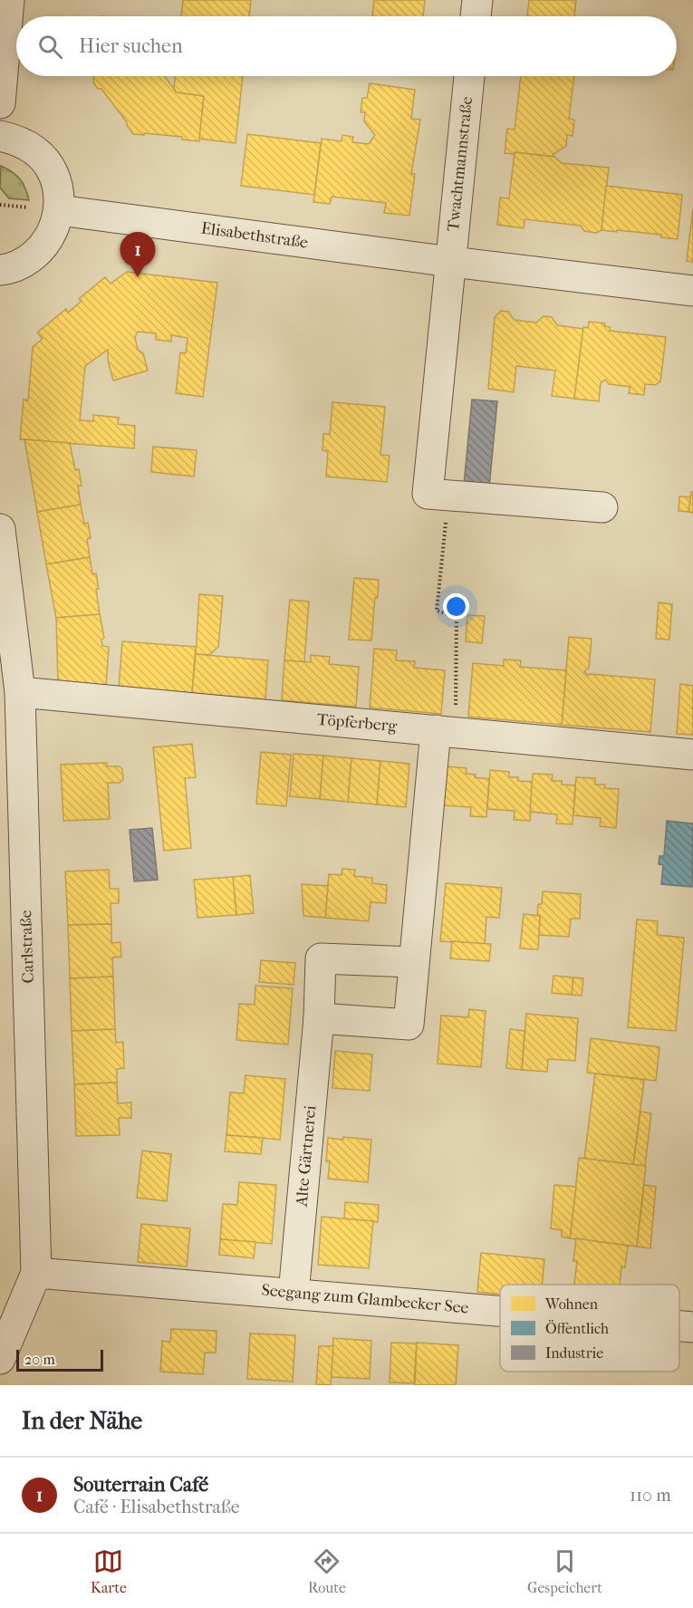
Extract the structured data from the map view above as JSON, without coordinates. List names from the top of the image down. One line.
{"streets":{"street":["Twachtmannstraße","Elisabethstraße","Töpferberg","Carlstraße","Alte Gärtnerei","Seegang zum Glambecker See"]},"crossings":[["Twachtmannstraße","Elisabethstraße"],["Töpferberg","Carlstraße"],["Carlstraße","Seegang zum Glambecker See"],["Alte Gärtnerei","Seegang zum Glambecker See"]],"legend":["Wohnen","Öffentlich","Industrie"],"scale_bar":"20 m","page":{"search":"Hier suchen","pins":"1","scale":"20 m","heading":"In der Nähe","list":[{"mark":"1","name":"Souterrain Café","note":"Café · Elisabethstraße","value":"110 m"}],"nav":["Karte","Route","Gespeichert"]}}
